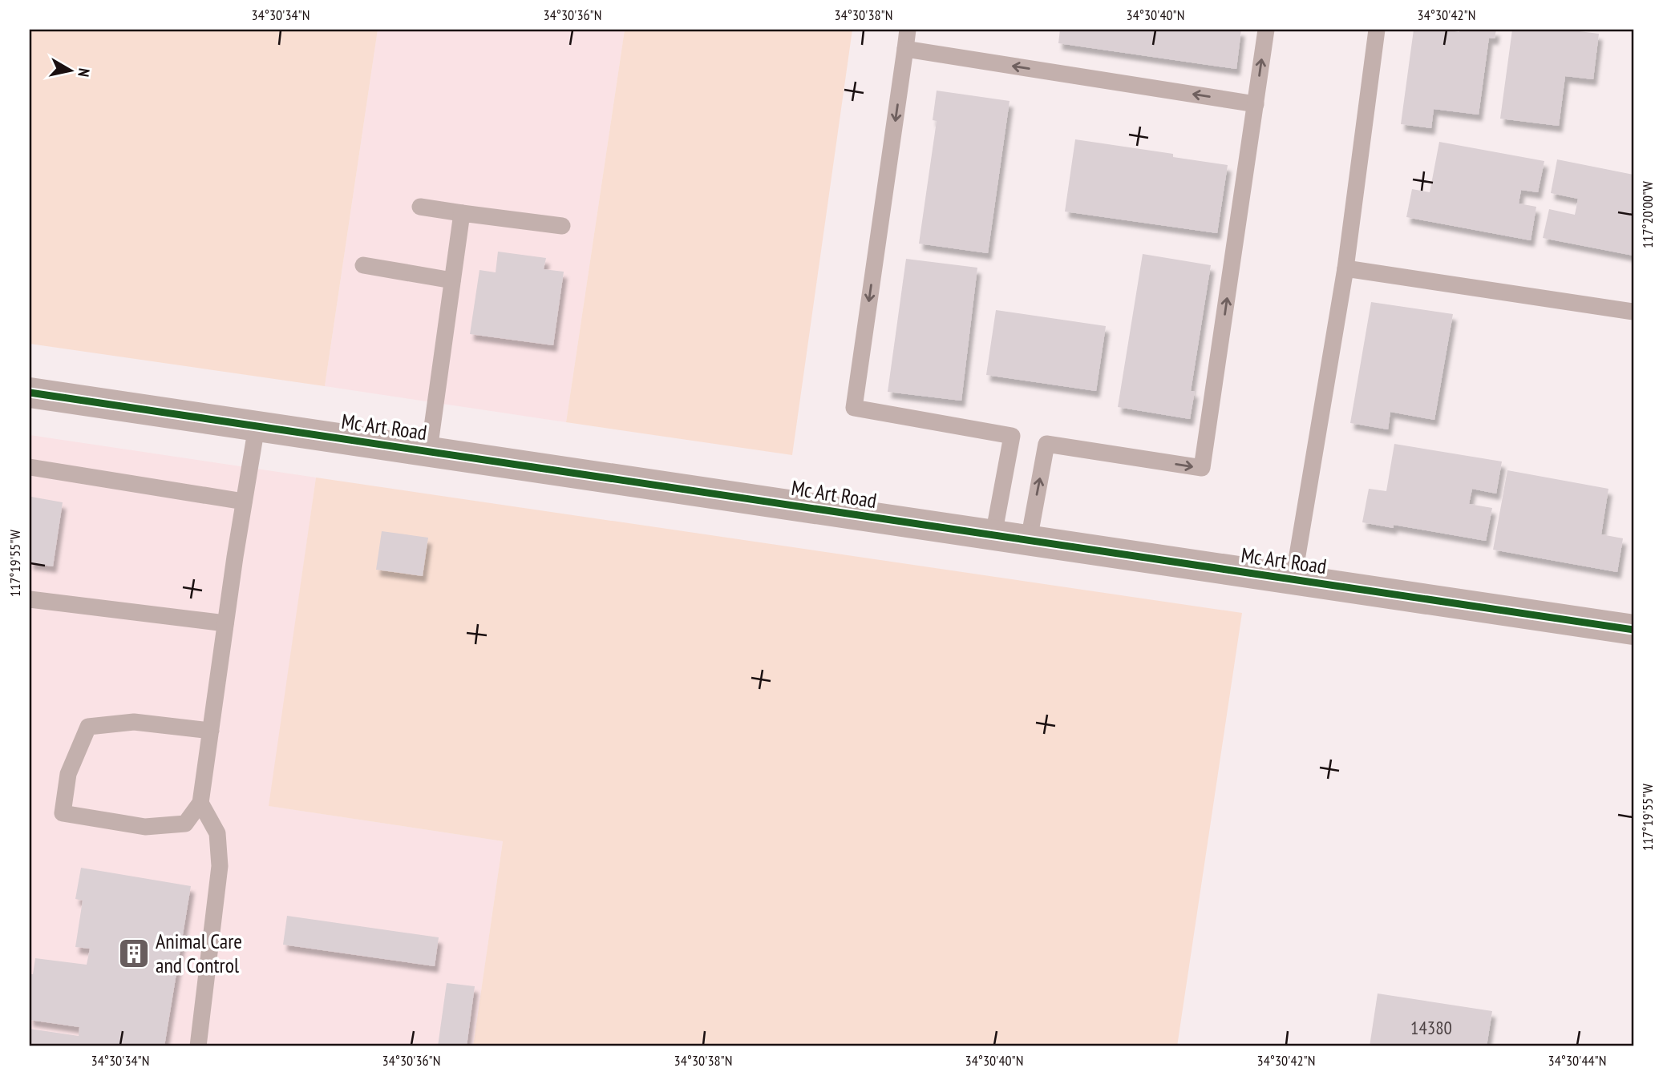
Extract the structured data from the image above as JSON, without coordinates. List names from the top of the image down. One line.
{"streets":{"street":["Mc Art Road"]},"places":{"building":["Animal Care and Control"]},"house_numbers":["14380"],"north":"right","coordinates":["34°30'34\"N","34°30'36\"N","34°30'38\"N","34°30'40\"N","34°30'42\"N","117°20'00\"W","117°19'55\"W","34°30'44\"N"]}
